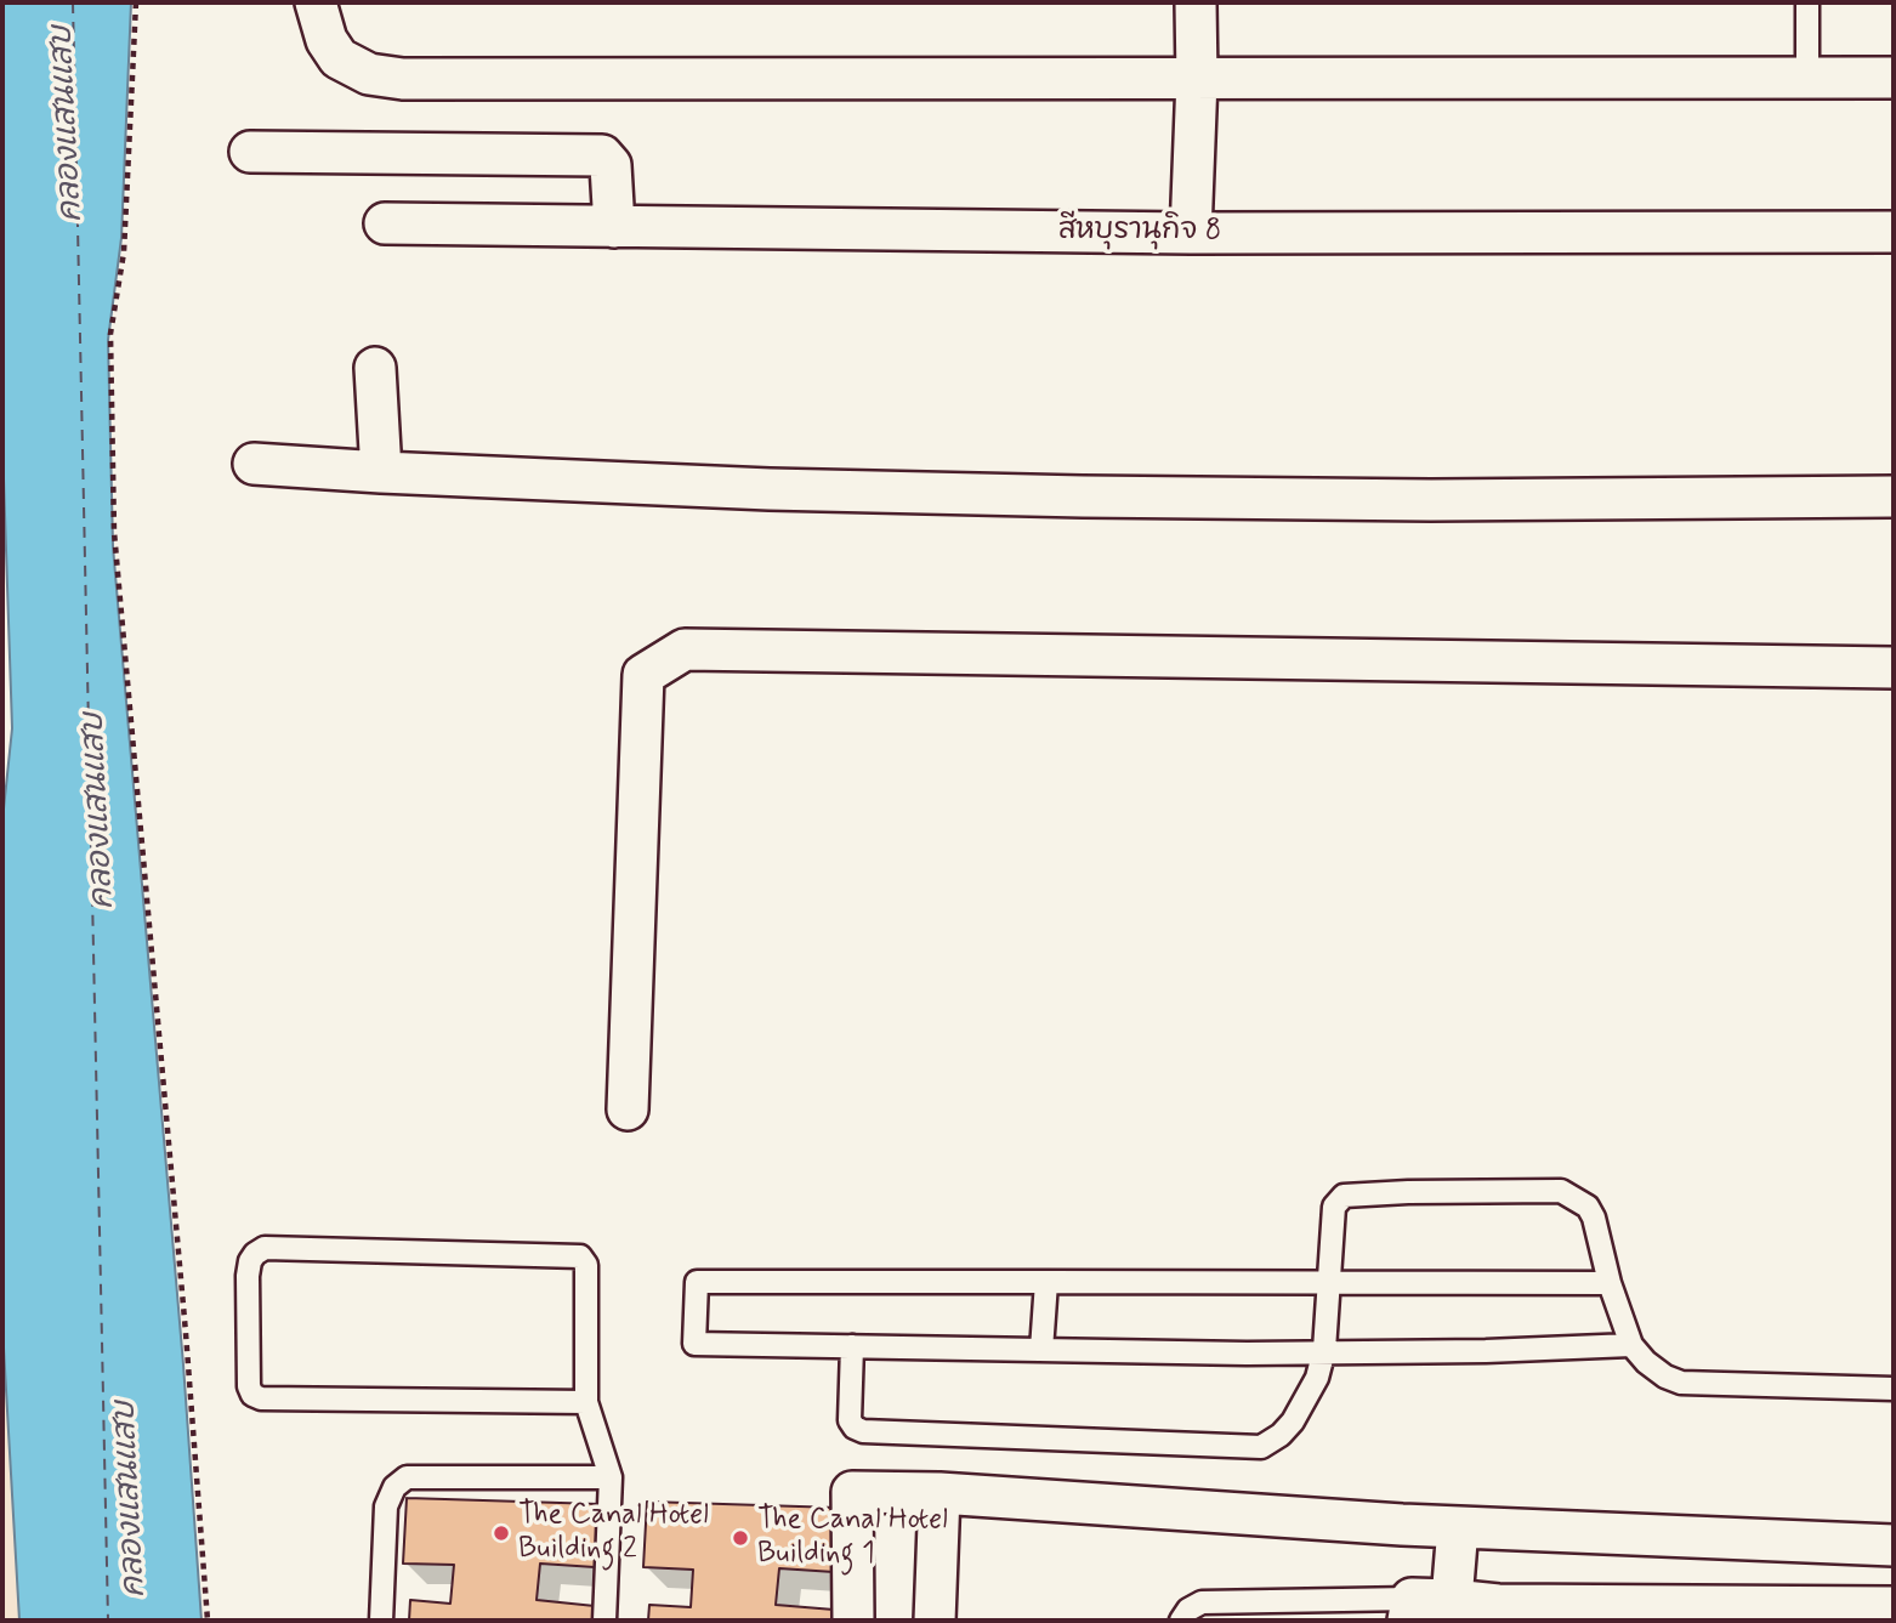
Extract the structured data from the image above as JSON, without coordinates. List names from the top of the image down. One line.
{"streets":{"street":["สีหบุรานุกิจ 8"]},"water":["คลองแสนแสบ"],"places":["The Canal Hotel Building 2","The Canal Hotel Building 1"]}
